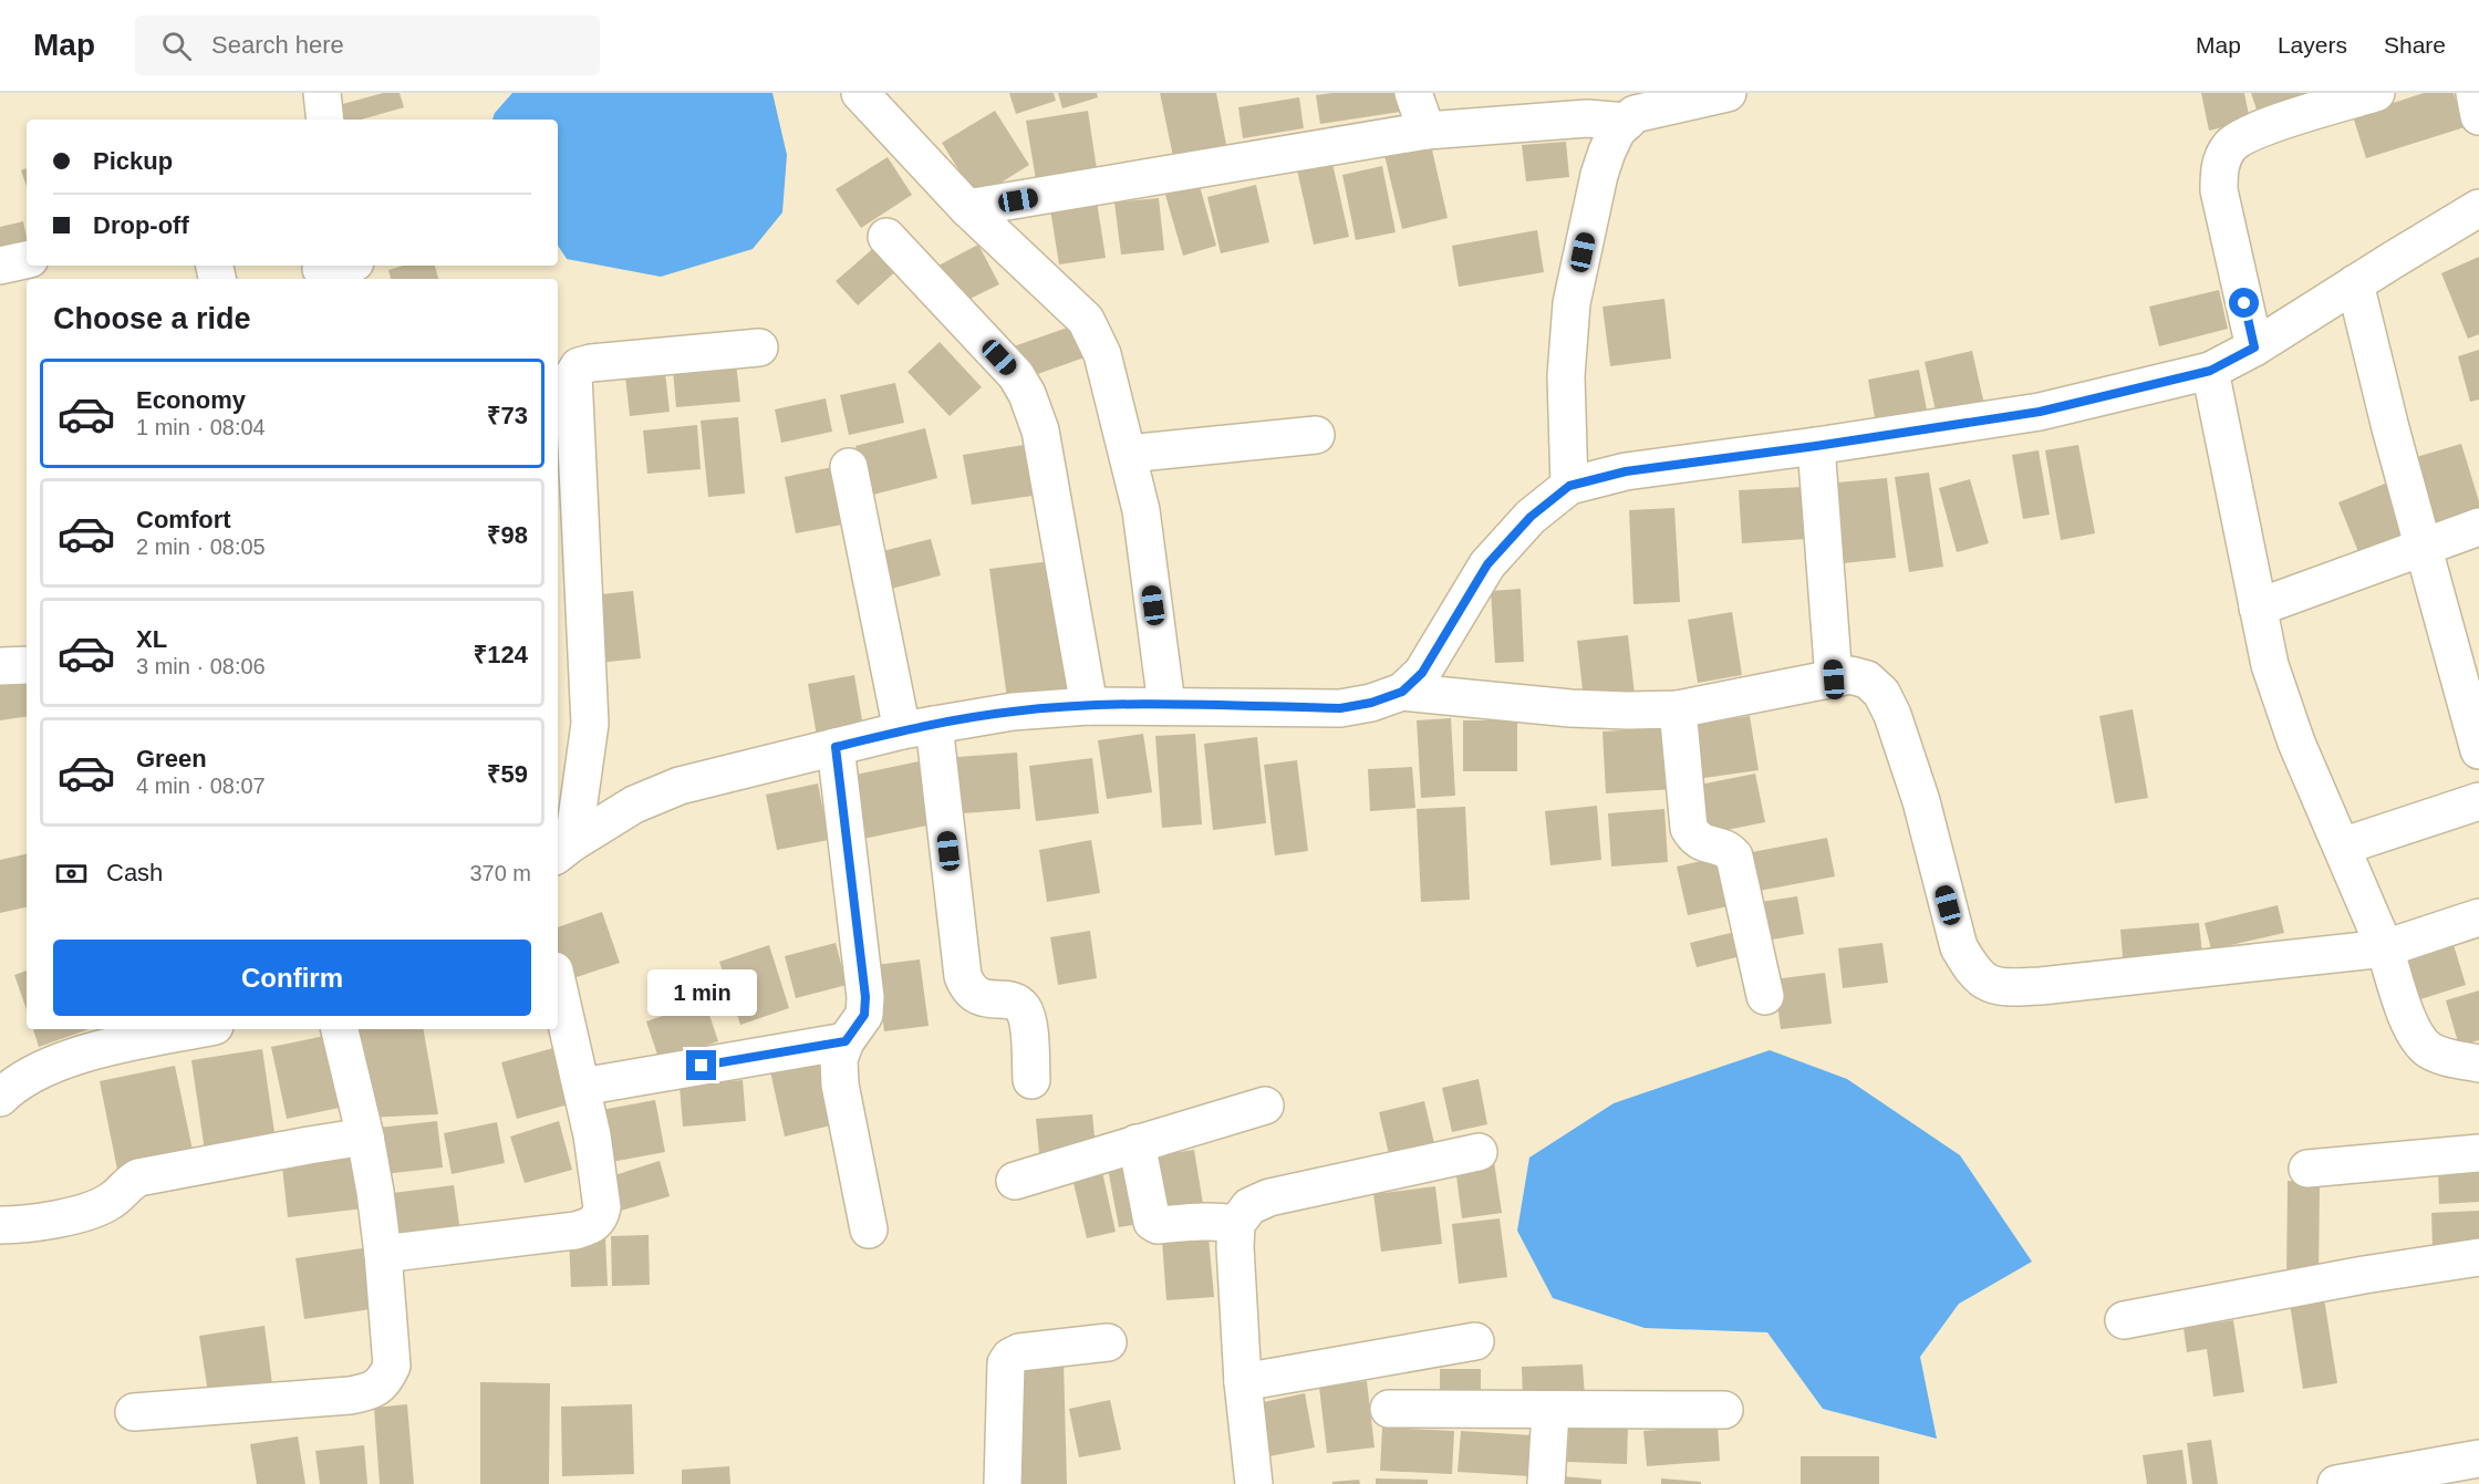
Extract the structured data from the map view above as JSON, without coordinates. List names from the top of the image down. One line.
{"page":{"header":"Map","search":"Search here","nav":["Map","Layers","Share"],"banner":["Pickup","Drop-off"],"heading":"Choose a ride","list":[{"name":"Economy","note":"1 min · 08:04","value":"₹73"},{"name":"Comfort","note":"2 min · 08:05","value":"₹98"},{"name":"XL","note":"3 min · 08:06","value":"₹124"},{"name":"Green","note":"4 min · 08:07","value":"₹59"}],"pay":["Cash","370 m"],"buttons":"Confirm","bubble":"1 min"}}
